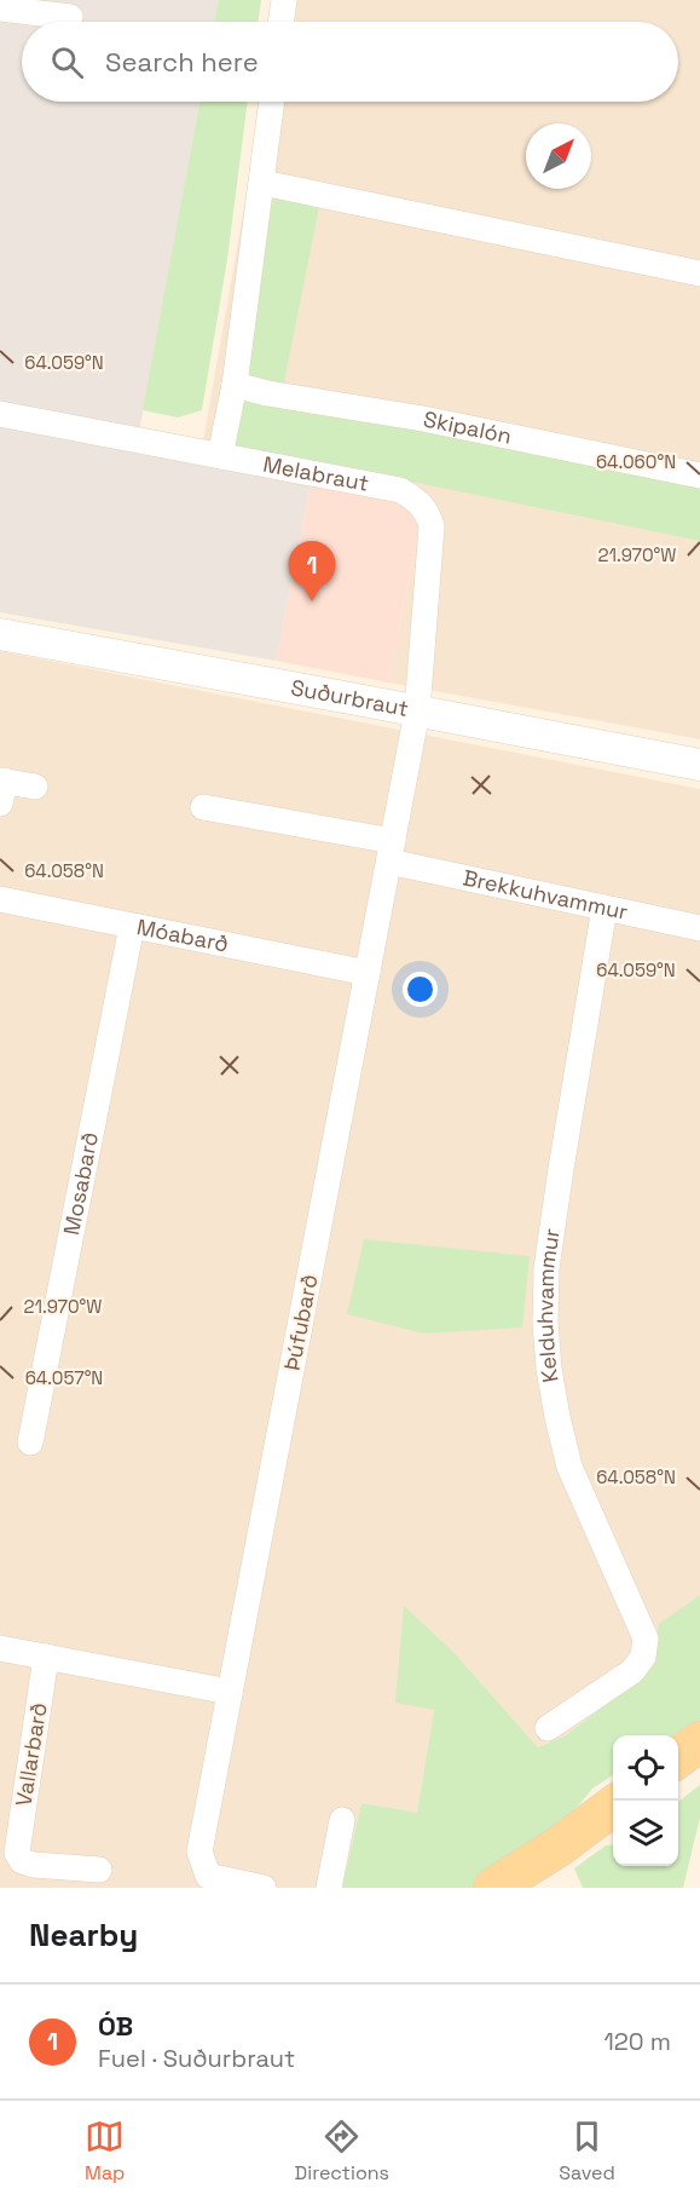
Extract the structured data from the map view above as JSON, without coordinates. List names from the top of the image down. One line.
{"streets":{"street":["Skipalón","Melabraut","Suðurbraut","Brekkuhvammur","Móabarð","Mosabarð","Kelduhvammur","Þúfubarð","Vallarbarð"]},"crossings":[["Melabraut","Suðurbraut"],["Melabraut","Þúfubarð"],["Suðurbraut","Þúfubarð"],["Brekkuhvammur","Kelduhvammur"],["Brekkuhvammur","Þúfubarð"],["Móabarð","Mosabarð"],["Móabarð","Þúfubarð"]],"north":"top right","page":{"search":"Search here","pins":"1","heading":"Nearby","list":[{"mark":"1","name":"ÓB","note":"Fuel · Suðurbraut","value":"120 m"}],"nav":["Map","Directions","Saved"]},"coordinates":["64.059°N","64.060°N","21.970°W","64.058°N","64.057°N"]}
